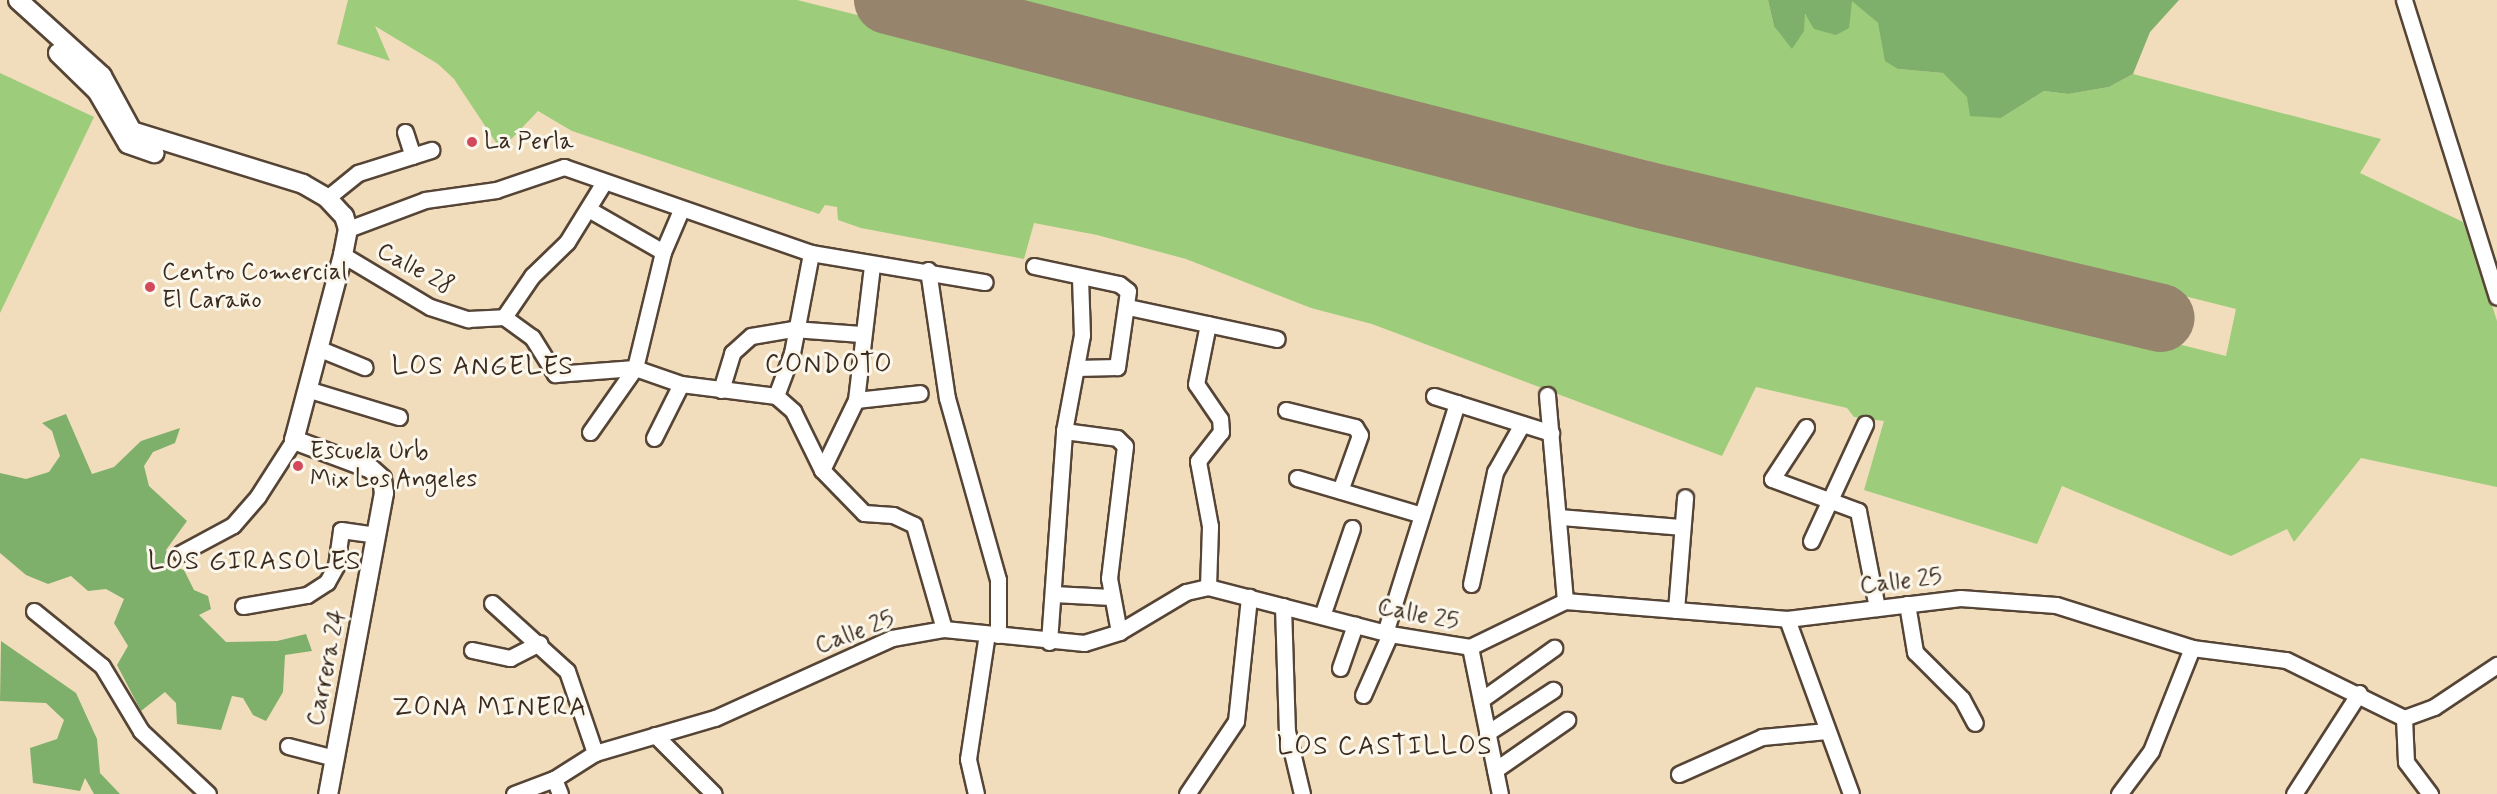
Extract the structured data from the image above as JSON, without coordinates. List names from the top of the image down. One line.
{"streets":{"main road":["Carrera 24"],"street":["Calle 28","Calle 25"]},"districts":["CONDOTO","LOS ANGELES","LOS GIRASOLES","ZONA MINERA","LOS CASTILLOS"],"places":["La Perla","Centro Comercial El Caraño","Escuela Urb Mix Los Angeles"]}
